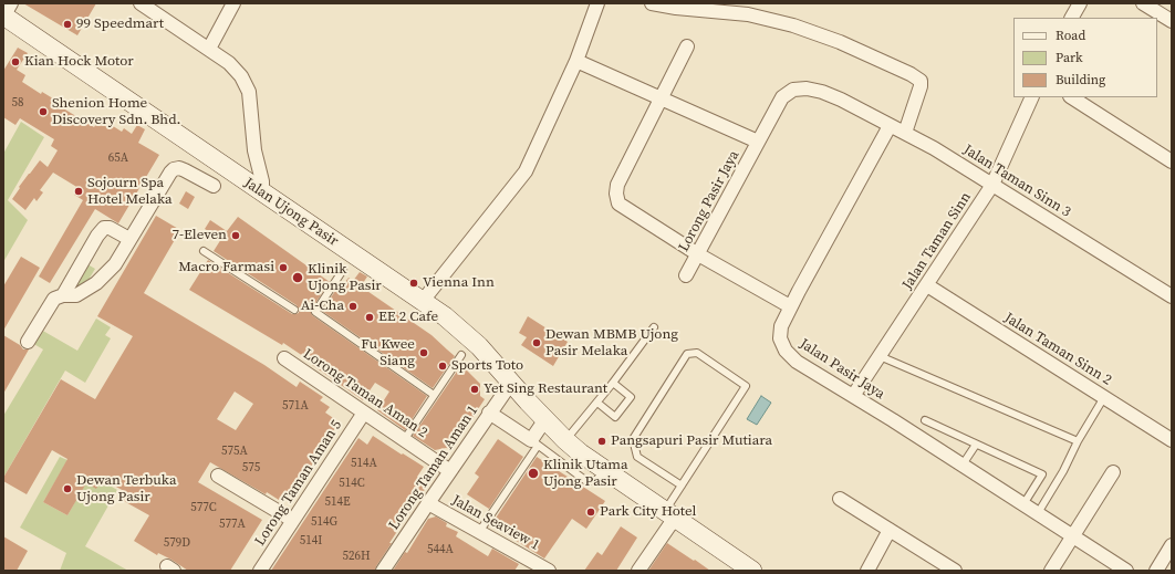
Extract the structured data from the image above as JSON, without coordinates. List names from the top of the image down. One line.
{"streets":{"main road":["Jalan Ujong Pasir"],"street":["Jalan Taman Sinn 3","Lorong Pasir Jaya","Jalan Taman Sinn","Jalan Taman Sinn 2","Jalan Pasir Jaya","Lorong Taman Aman 2","Lorong Taman Aman 1","Lorong Taman Aman 5","Jalan Seaview 1"]},"crossings":[["Jalan Taman Sinn 3","Lorong Pasir Jaya"],["Jalan Taman Sinn 3","Jalan Taman Sinn"],["Jalan Taman Sinn 3","Jalan Pasir Jaya"],["Jalan Ujong Pasir","Lorong Taman Aman 1"],["Jalan Taman Sinn","Jalan Taman Sinn 2"],["Jalan Taman Sinn","Jalan Pasir Jaya"],["Lorong Taman Aman 2","Lorong Taman Aman 1"],["Lorong Taman Aman 2","Lorong Taman Aman 5"],["Lorong Taman Aman 1","Jalan Seaview 1"]],"places":["99 Speedmart","Kian Hock Motor","Shenion Home Discovery Sdn. Bhd.","Sojourn Spa Hotel Melaka","7-Eleven","Macro Farmasi","Klinik Ujong Pasir","Vienna Inn","Ai-Cha","EE 2 Cafe","Dewan MBMB Ujong Pasir Melaka","Fu Kwee Siang","Sports Toto","Yet Sing Restaurant","Pangsapuri Pasir Mutiara","Klinik Utama Ujong Pasir","Dewan Terbuka Ujong Pasir","Park City Hotel"],"house_numbers":["58","65A","571A","575A","514A","575","514C","514E","577C","514G","577A","514I","579D","544A","526H"],"legend":["Road","Park","Building"]}
